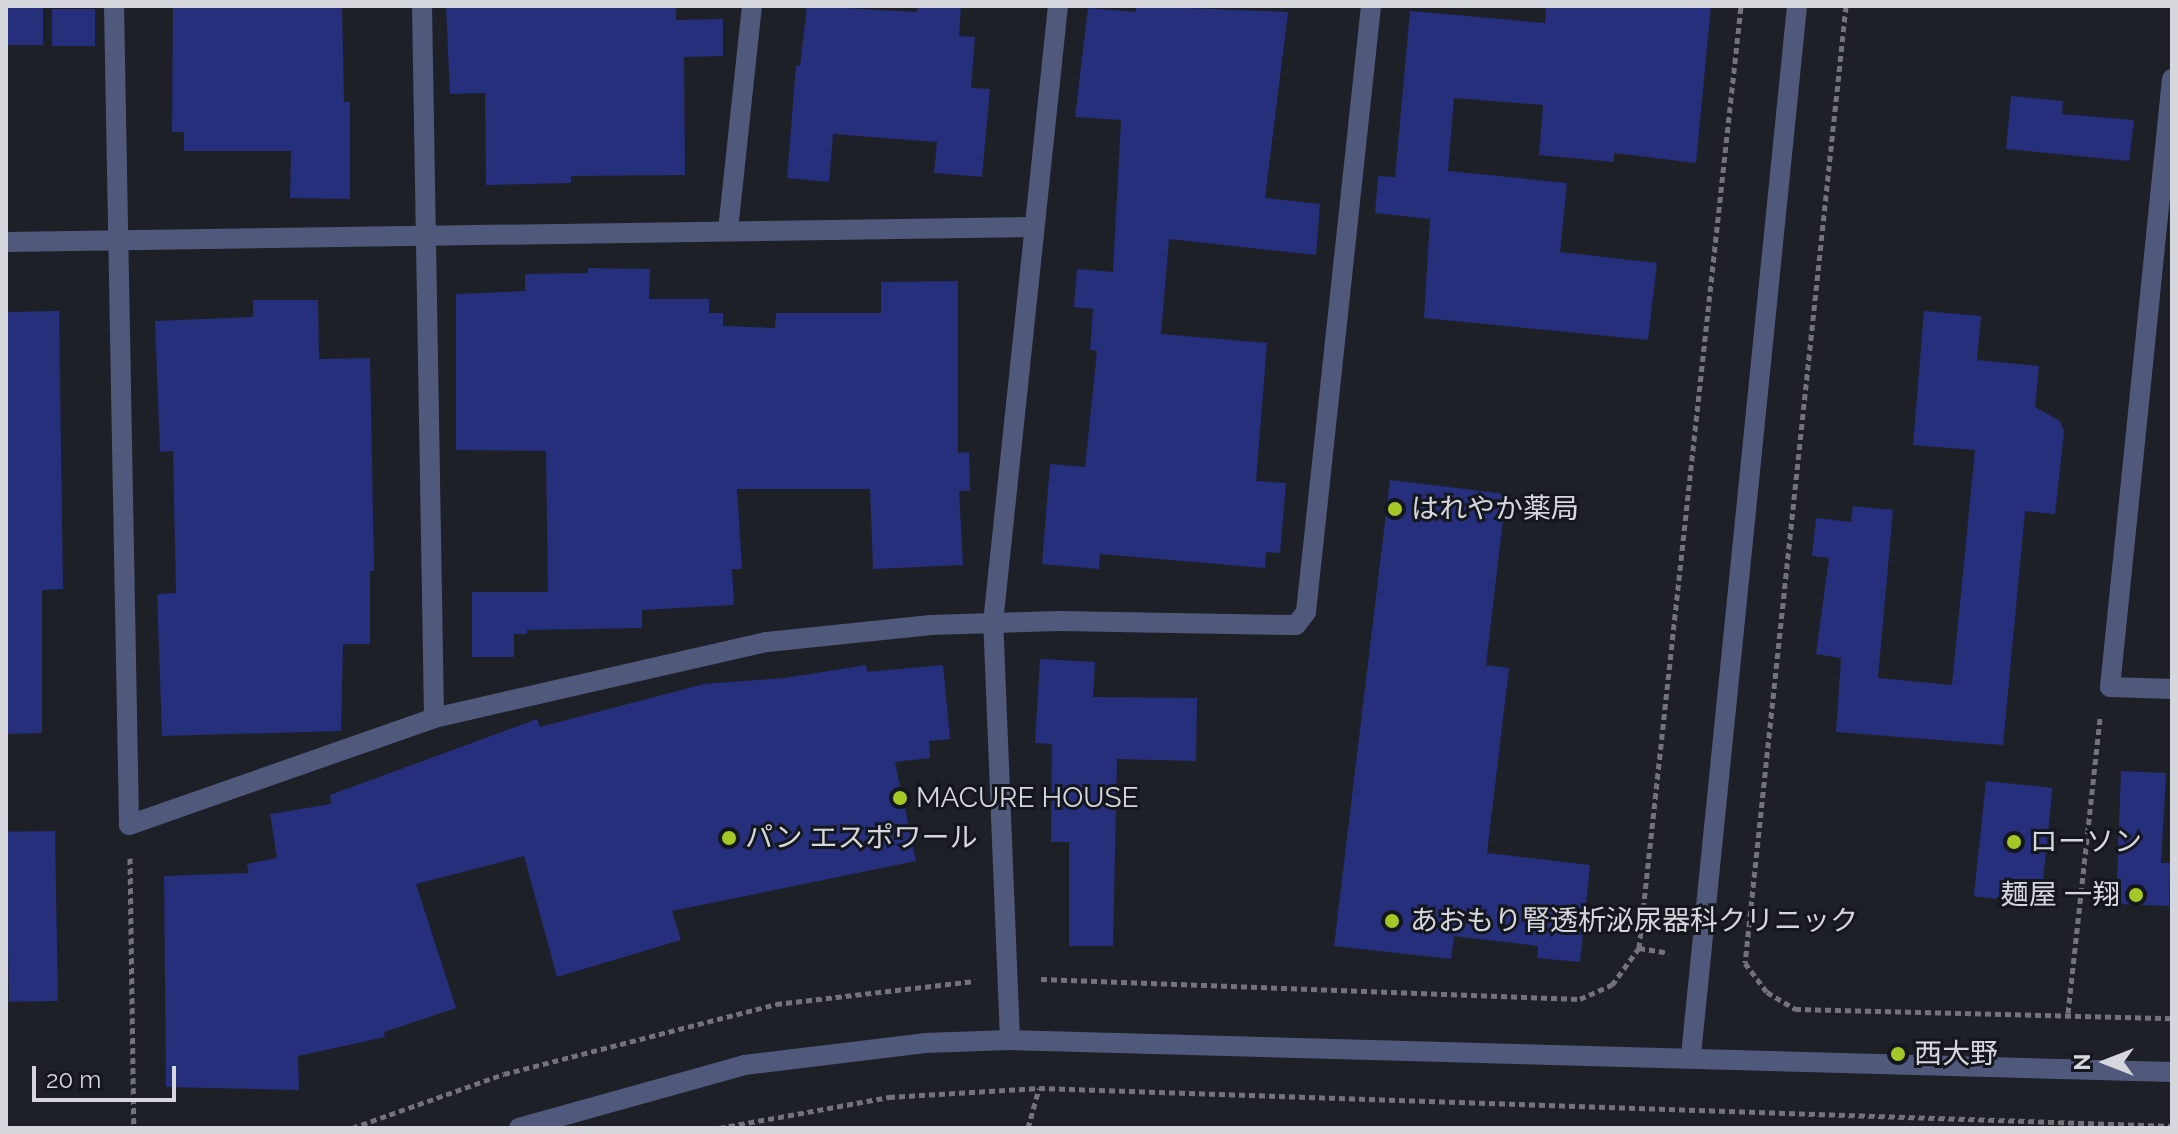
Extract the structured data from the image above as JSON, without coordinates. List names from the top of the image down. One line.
{"places":["はれやか薬局","MACURE HOUSE","パン エスポワール","ローソン","麺屋 一翔","あおもり腎透析泌尿器科クリニック","西大野"],"scale_bar":"20 m","north":"left"}
